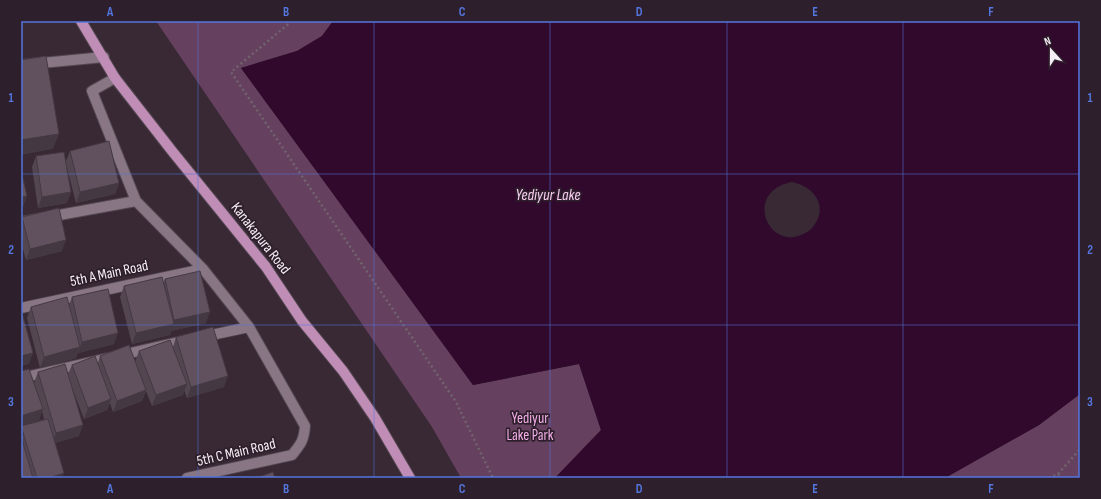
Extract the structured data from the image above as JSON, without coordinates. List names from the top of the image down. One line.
{"streets":{"main road":["Kanakapura Road"],"street":["5th A Main Road","5th C Main Road"]},"water":["Yediyur Lake"],"parks":["Yediyur Lake Park"],"north":"top","grid":{"columns":["A","B","C","D","E","F"],"rows":["1","2","3"]}}
